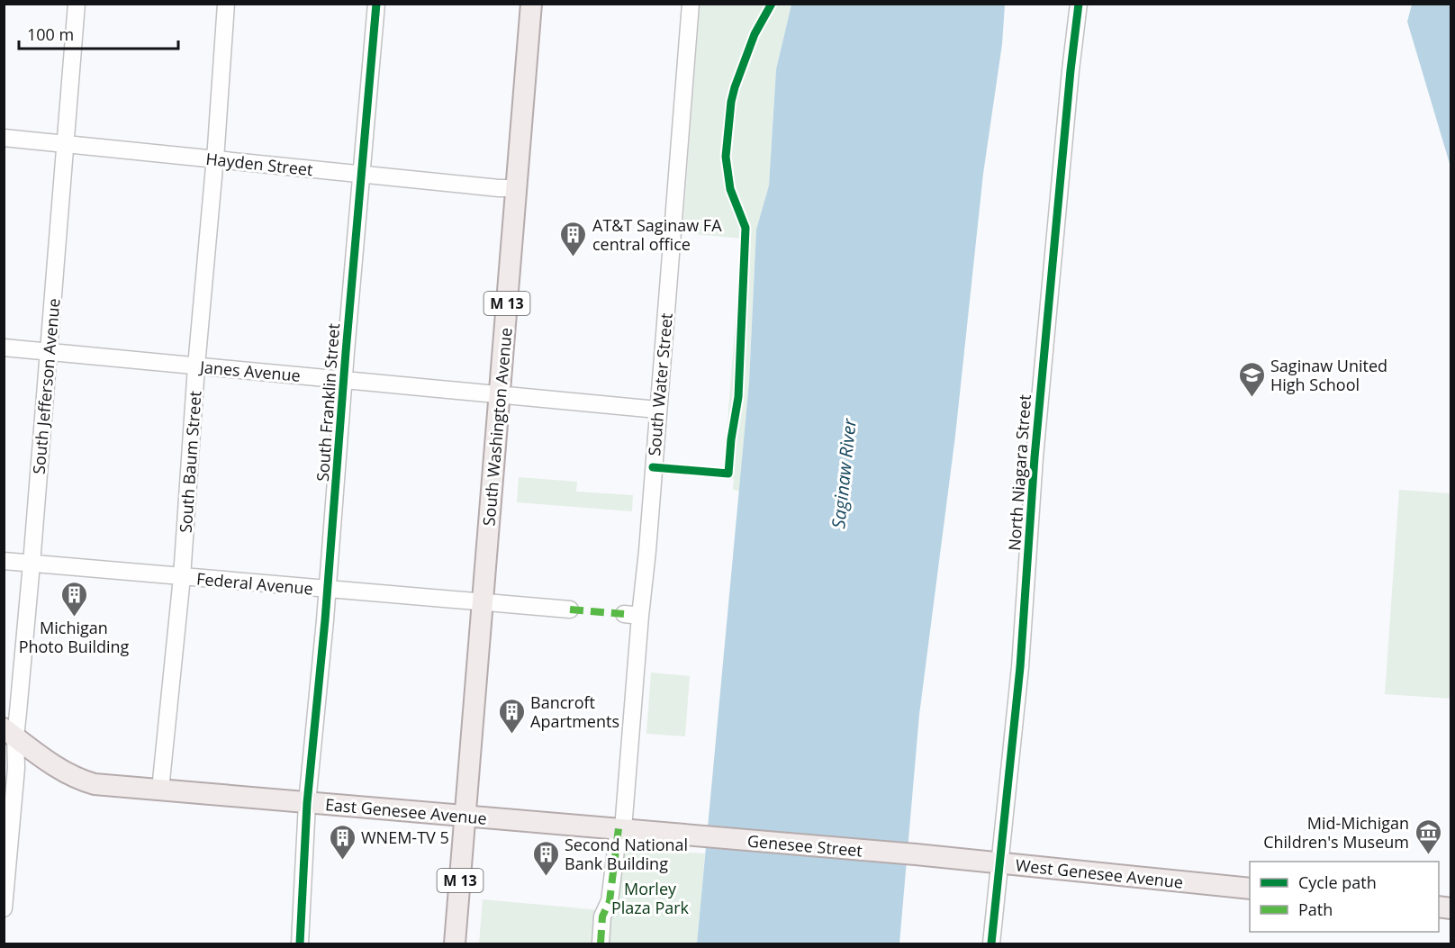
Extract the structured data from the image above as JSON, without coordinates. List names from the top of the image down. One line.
{"streets":{"main road":["M 13","South Washington Avenue","East Genesee Avenue","Genesee Street","West Genesee Avenue"],"street":["Hayden Street","Janes Avenue","South Water Street","South Jefferson Avenue","South Franklin Street","South Baum Street","North Niagara Street","Federal Avenue"]},"crossings":[["Hayden Street","South Jefferson Avenue"],["Hayden Street","South Franklin Street"],["Hayden Street","South Washington Avenue"],["Hayden Street","South Baum Street"],["M 13","South Washington Avenue"],["M 13","East Genesee Avenue"],["Janes Avenue","South Water Street"],["Janes Avenue","South Jefferson Avenue"],["Janes Avenue","South Franklin Street"],["Janes Avenue","South Washington Avenue"],["Janes Avenue","South Baum Street"],["South Water Street","East Genesee Avenue"],["South Jefferson Avenue","Federal Avenue"],["South Jefferson Avenue","East Genesee Avenue"],["South Franklin Street","Federal Avenue"],["South Franklin Street","East Genesee Avenue"],["South Washington Avenue","Federal Avenue"],["South Washington Avenue","East Genesee Avenue"],["South Baum Street","Federal Avenue"],["South Baum Street","East Genesee Avenue"],["North Niagara Street","West Genesee Avenue"],["East Genesee Avenue","Genesee Street"],["Genesee Street","West Genesee Avenue"]],"water":["Saginaw River"],"parks":["Morley Plaza Park"],"places":{"building":["AT&T Saginaw FA central office","Michigan Photo Building","Bancroft Apartments","WNEM-TV 5","Second National Bank Building"],"school or university":["Saginaw United High School"],"museum":["Mid-Michigan Children's Museum"]},"legend":["Cycle path","Path"],"scale_bar":"100 m"}
